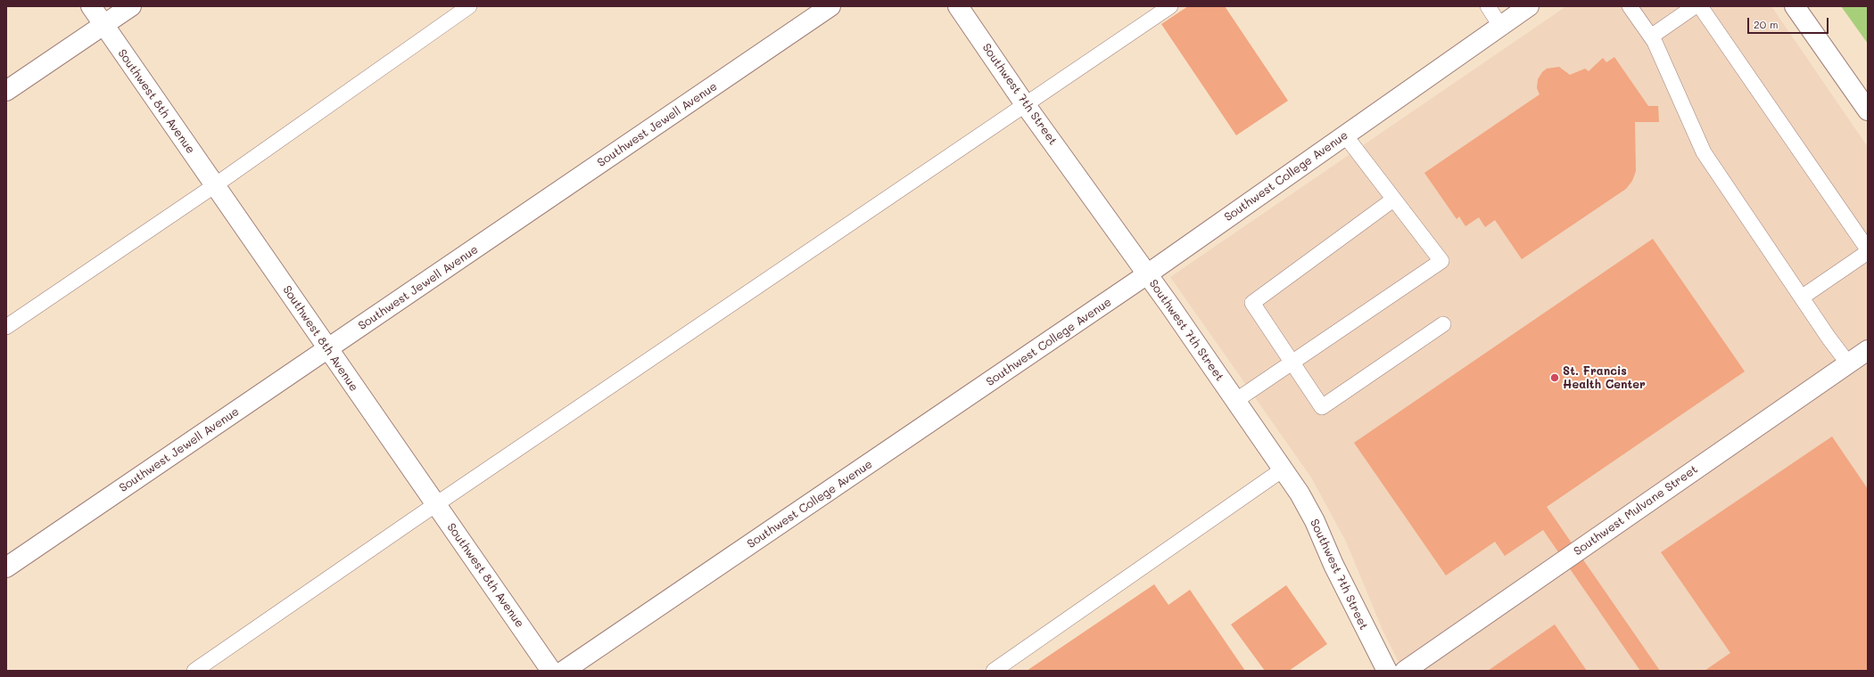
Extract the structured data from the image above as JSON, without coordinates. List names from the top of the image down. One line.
{"streets":{"street":["Southwest 7th Street","Southwest 8th Avenue","Southwest Jewell Avenue","Southwest College Avenue","Southwest Mulvane Street"]},"crossings":[["Southwest 7th Street","Southwest College Avenue"],["Southwest 8th Avenue","Southwest Jewell Avenue"]],"places":["St. Francis Health Center"],"scale_bar":"20 m"}
